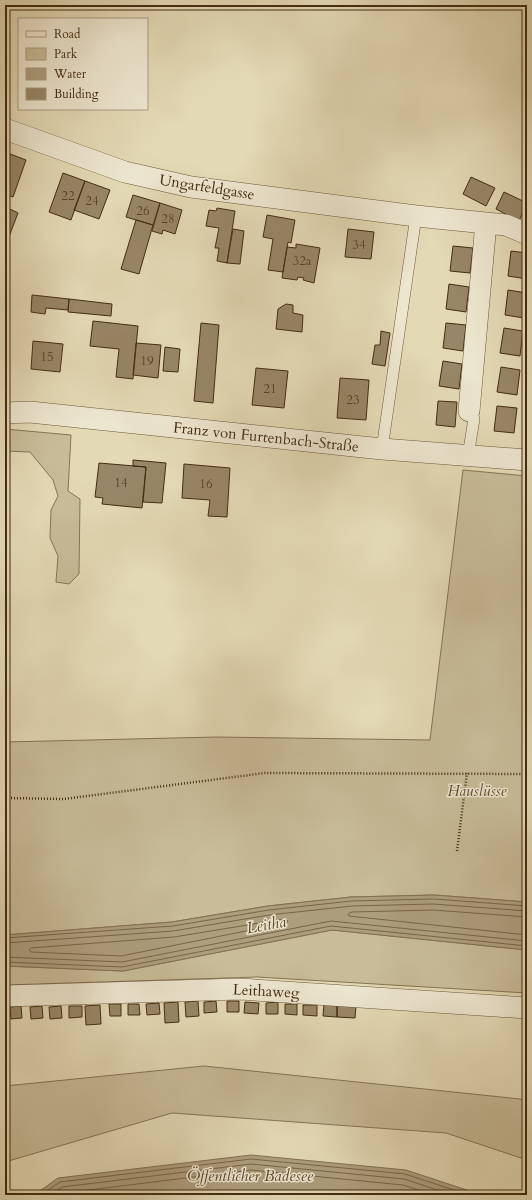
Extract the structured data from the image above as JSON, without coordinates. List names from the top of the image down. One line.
{"streets":{"street":["Ungarfeldgasse","Franz von Furtenbach-Straße","Leithaweg"]},"water":["Leitha","Öffentlicher Badesee"],"parks":["Hauslüsse"],"house_numbers":["22","24","26","28","34","32a","15","19","21","23","14","16"],"legend":["Road","Park","Water","Building"]}
